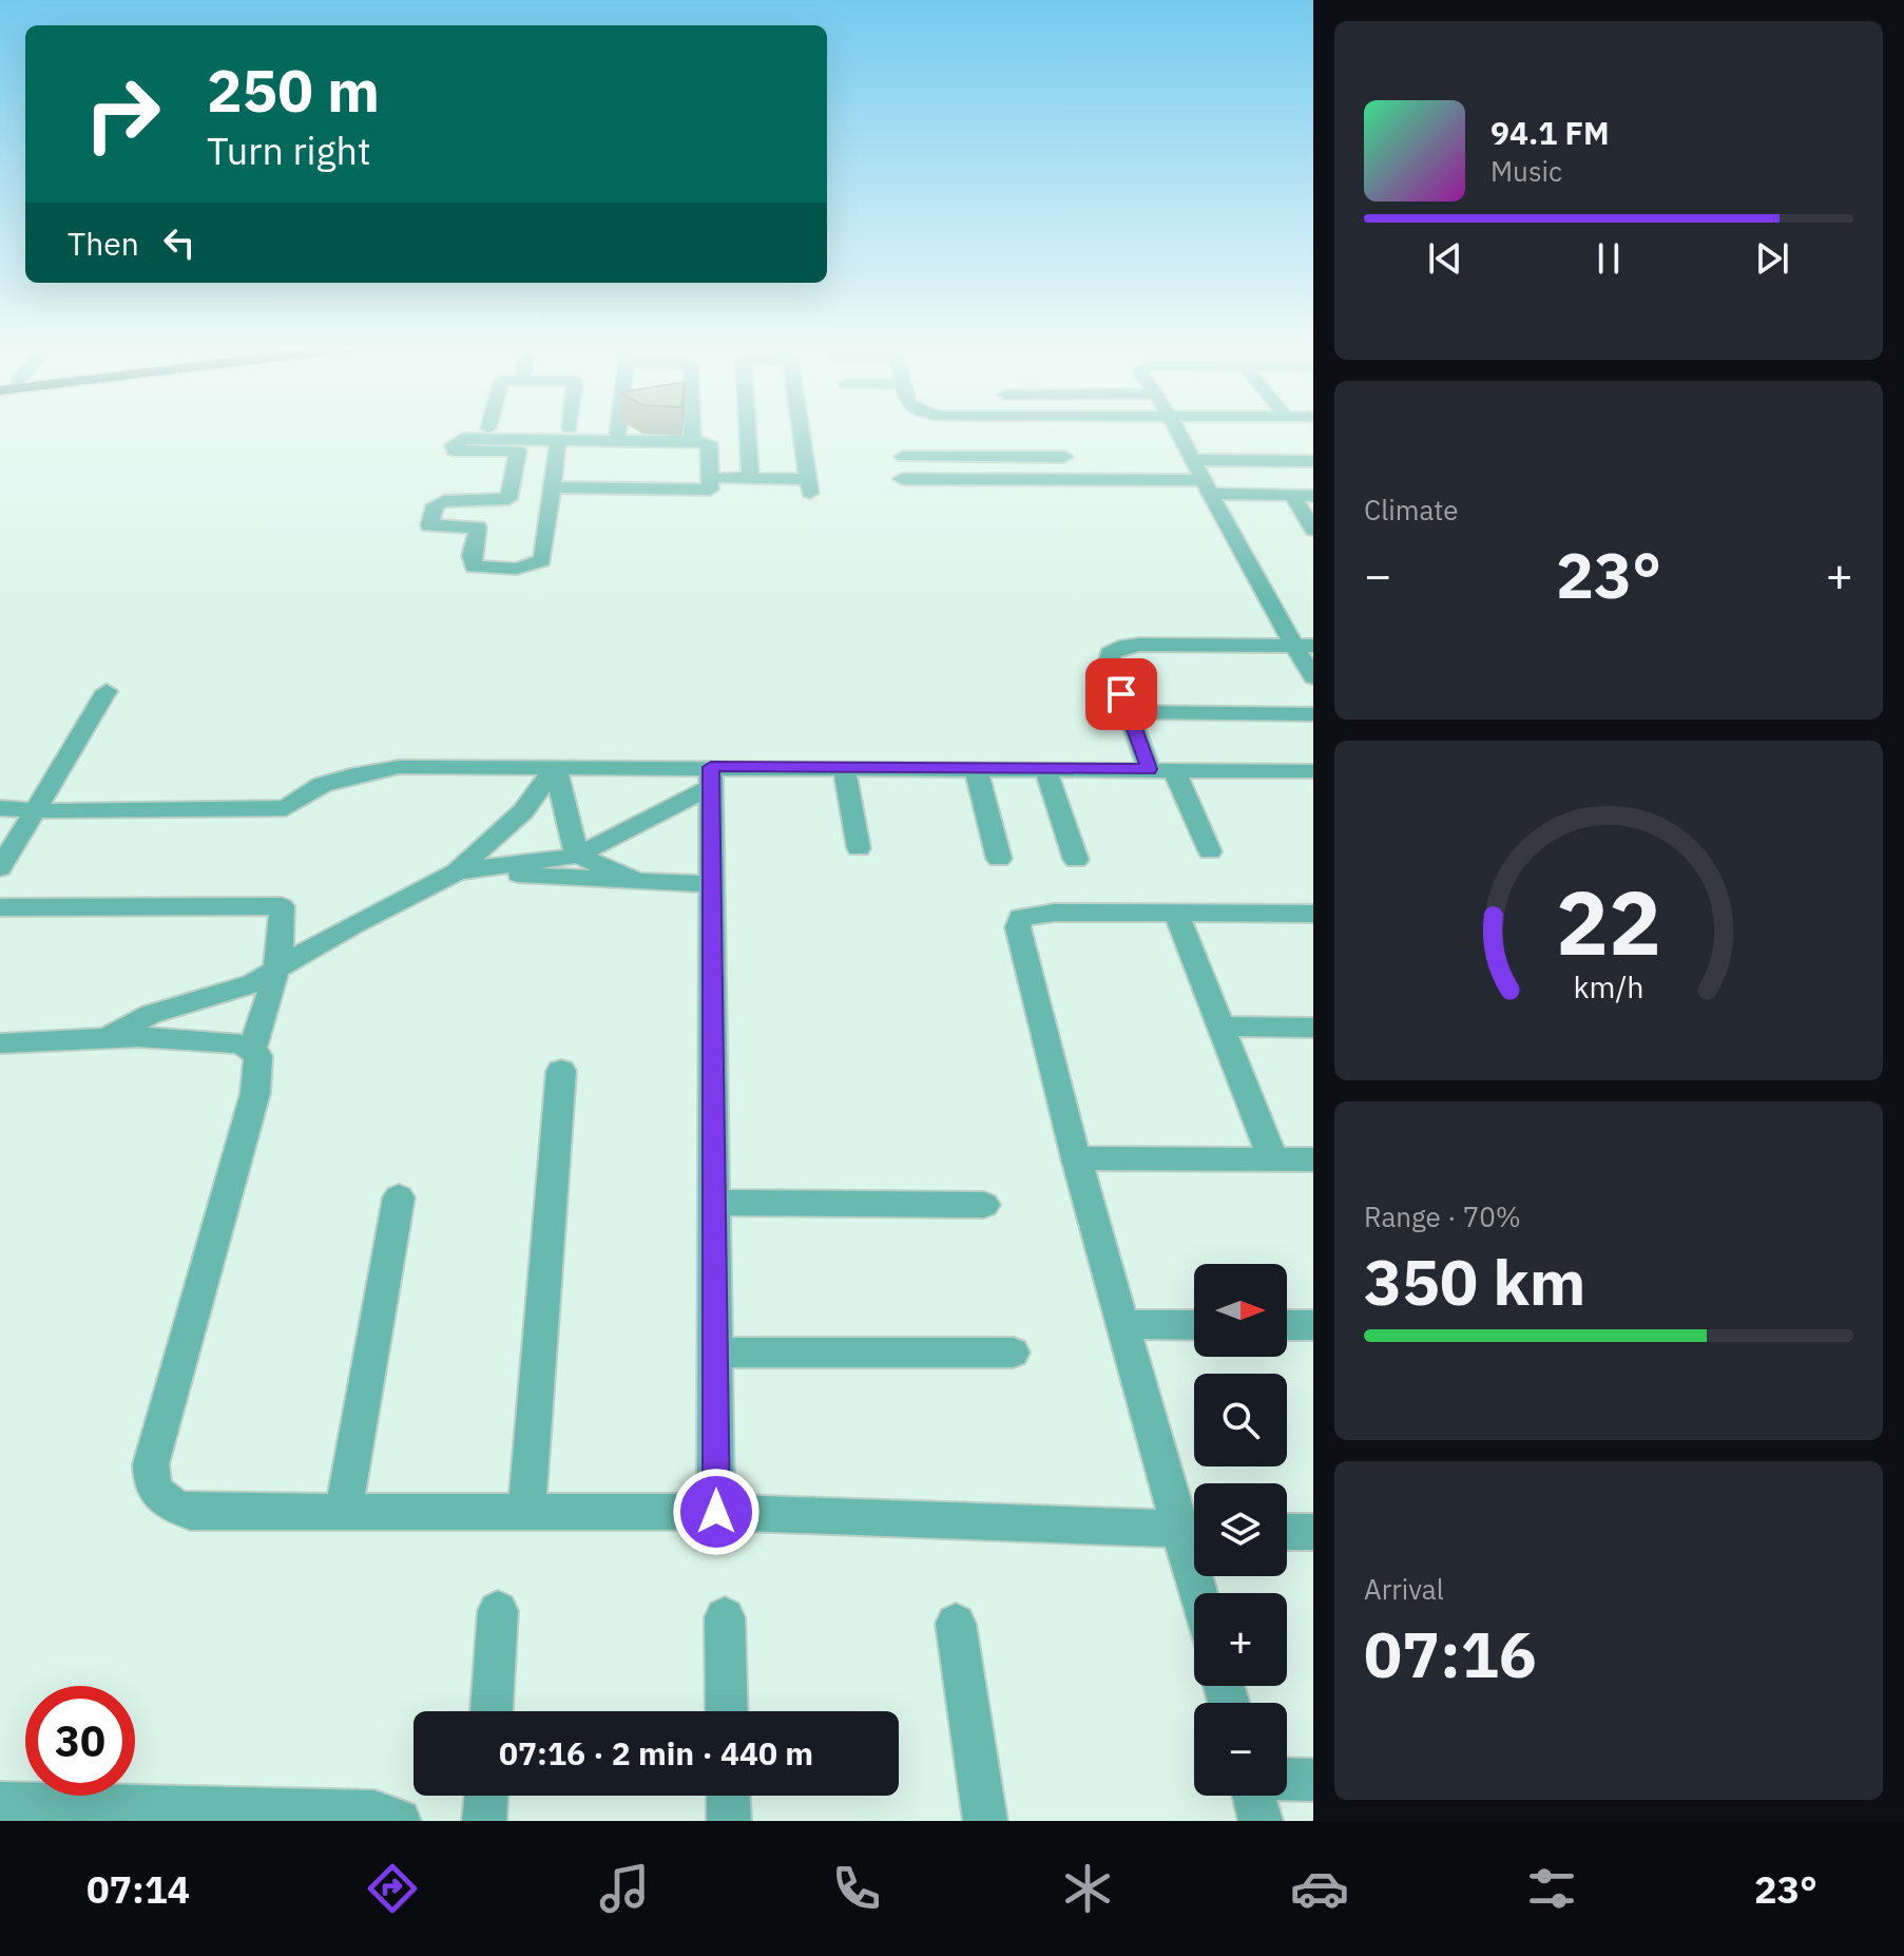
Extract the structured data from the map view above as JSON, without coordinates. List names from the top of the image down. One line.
{"north":"right","page":{"turn":["250 m","Turn right"],"song":["94.1 FM","Music"],"then":"Then","tile":["Climate",["Range · 70%","350 km"],["Arrival","07:16"]],"heat":["−","23°","+"],"map_buttons":["+","−"],"limit":"30","trip":"07:16 · 2 min · 440 m","tabs":["07:14","23°"],"gauge":["22","km/h"]}}
